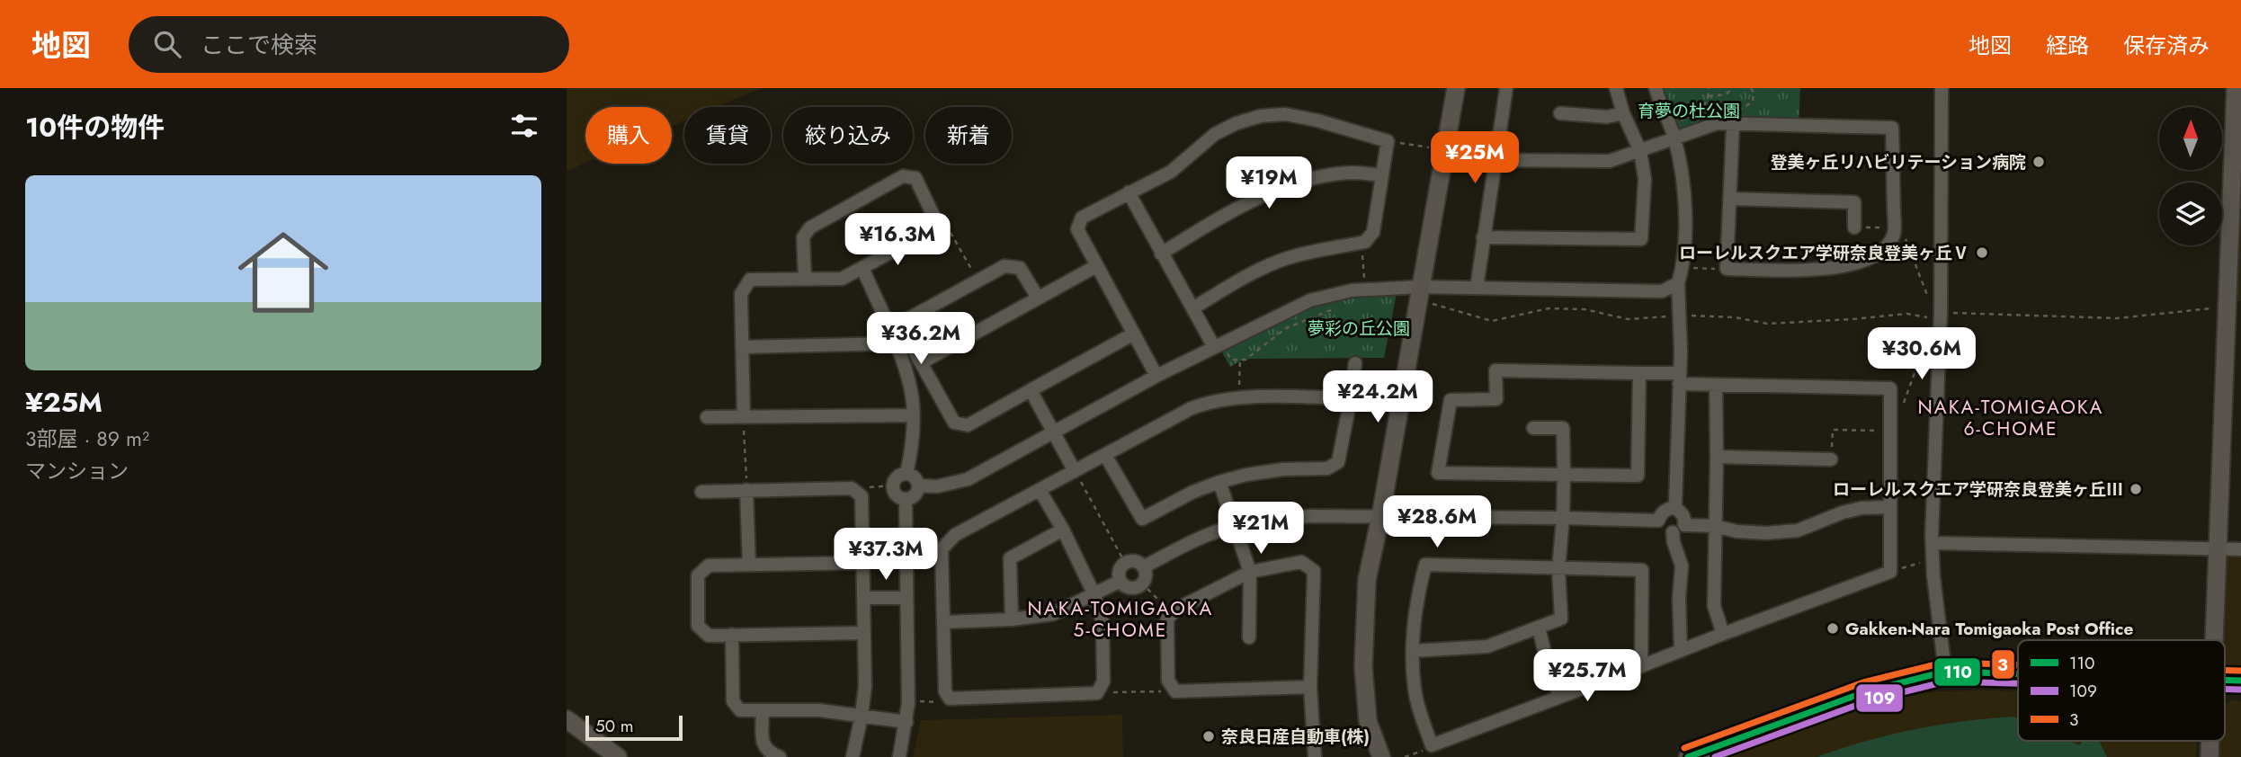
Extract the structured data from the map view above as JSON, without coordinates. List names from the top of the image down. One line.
{"districts":["NAKA-TOMIGAOKA 6-CHOME","NAKA-TOMIGAOKA 5-CHOME"],"parks":["育夢の杜公園","夢彩の丘公園"],"places":["登美ヶ丘リハビリテーション病院","ローレルスクエア学研奈良登美ヶ丘Ⅴ","ローレルスクエア学研奈良登美ヶ丘Ⅲ","Gakken-Nara Tomigaoka Post Office","奈良日産自動車(株)"],"lines":["transit line 3","transit line 110","transit line 109"],"legend":["110","109","3"],"scale_bar":"50 m","north":"top","page":{"header":"地図","search":"ここで検索","nav":["地図","経路","保存済み"],"heading":"10件の物件","chip":["購入","賃貸","絞り込み","新着"],"price":["¥25M","¥19M","¥16.3M","¥36.2M","¥30.6M","¥24.2M","¥28.6M","¥21M","¥37.3M","¥25.7M"],"list":[{"name":"¥25M","note":"3部屋 · 89 m² · マンション"}],"scale":"50 m"}}
